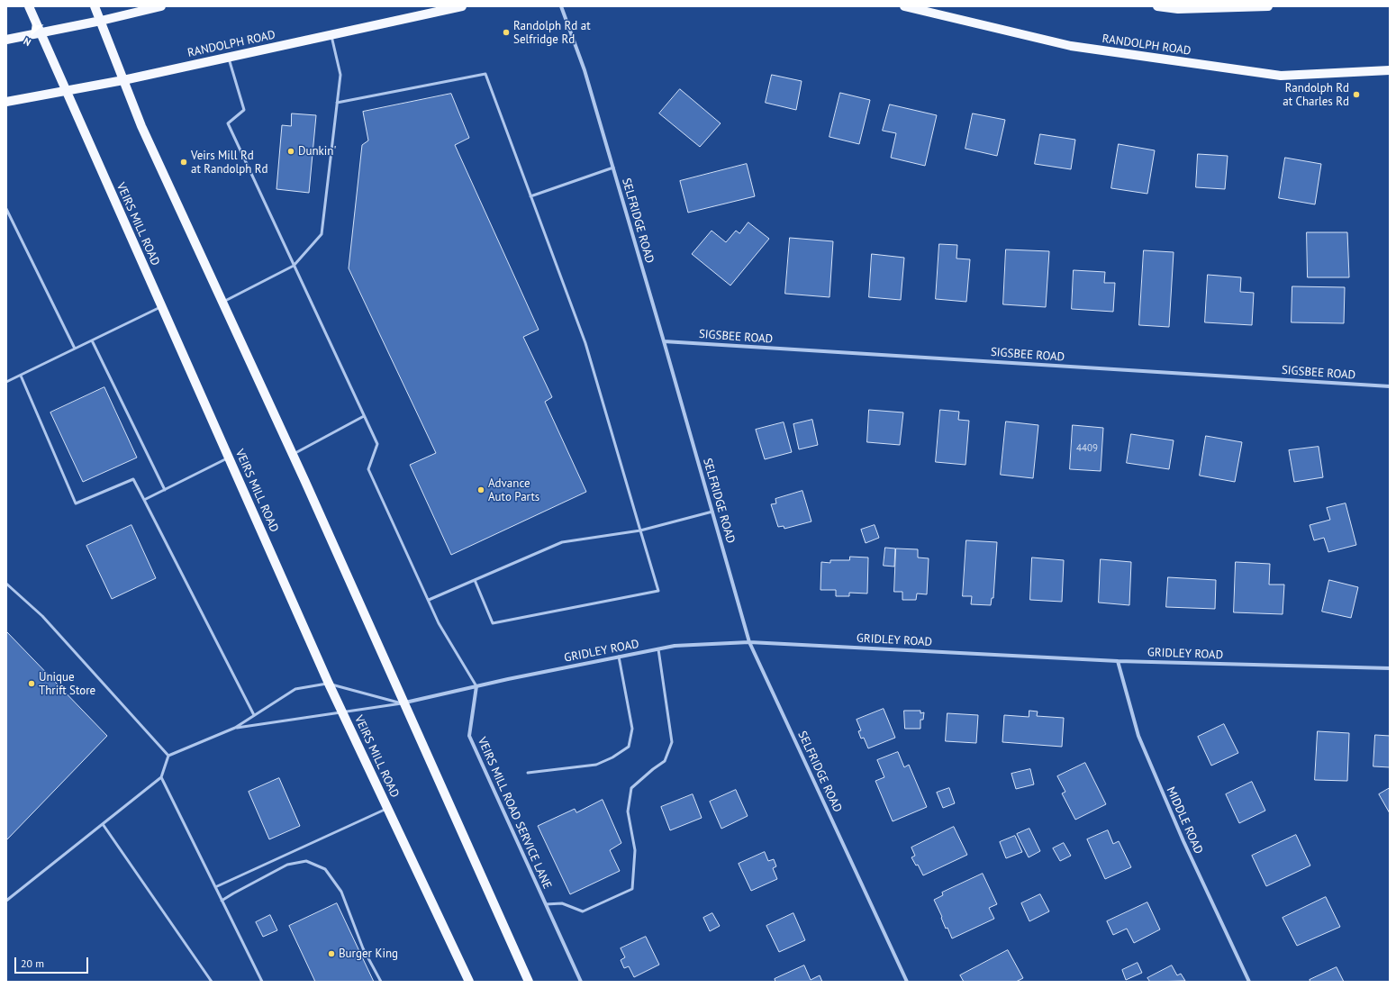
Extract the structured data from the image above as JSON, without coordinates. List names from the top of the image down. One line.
{"streets":{"main road":["RANDOLPH ROAD","VEIRS MILL ROAD"],"street":["SELFRIDGE ROAD","SIGSBEE ROAD","GRIDLEY ROAD","VEIRS MILL ROAD SERVICE LANE","MIDDLE ROAD"]},"crossings":[["RANDOLPH ROAD","VEIRS MILL ROAD"],["SELFRIDGE ROAD","SIGSBEE ROAD"],["SELFRIDGE ROAD","GRIDLEY ROAD"],["GRIDLEY ROAD","VEIRS MILL ROAD SERVICE LANE"],["GRIDLEY ROAD","MIDDLE ROAD"]],"places":["Randolph Rd at Selfridge Rd","Randolph Rd at Charles Rd","Dunkin'","Veirs Mill Rd at Randolph Rd","Advance Auto Parts","Unique Thrift Store","Burger King"],"house_numbers":["4409"],"scale_bar":"20 m","north":"bottom left"}
